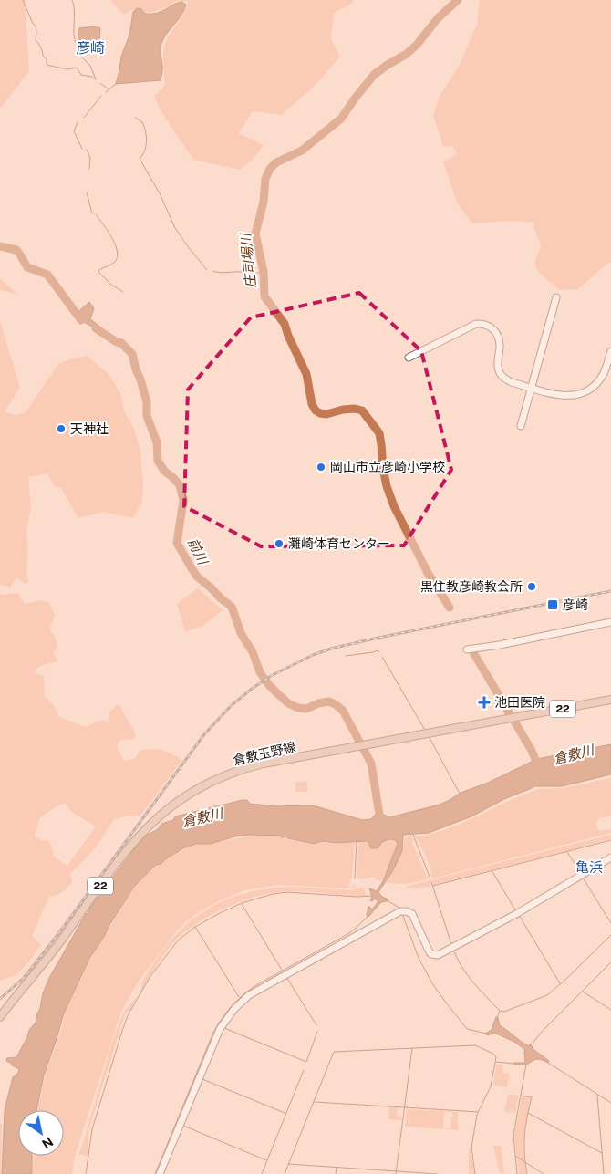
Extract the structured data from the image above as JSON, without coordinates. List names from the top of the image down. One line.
{"streets":{"main road":["22","倉敷玉野線"]},"districts":["彦崎","亀浜"],"water":["庄司場川","前川","倉敷川"],"places":{"other":["天神社","岡山市立彦崎小学校","灘崎体育センター","黒住教彦崎教会所"],"transit":["彦崎"],"health":["池田医院"]},"north":"bottom right"}
